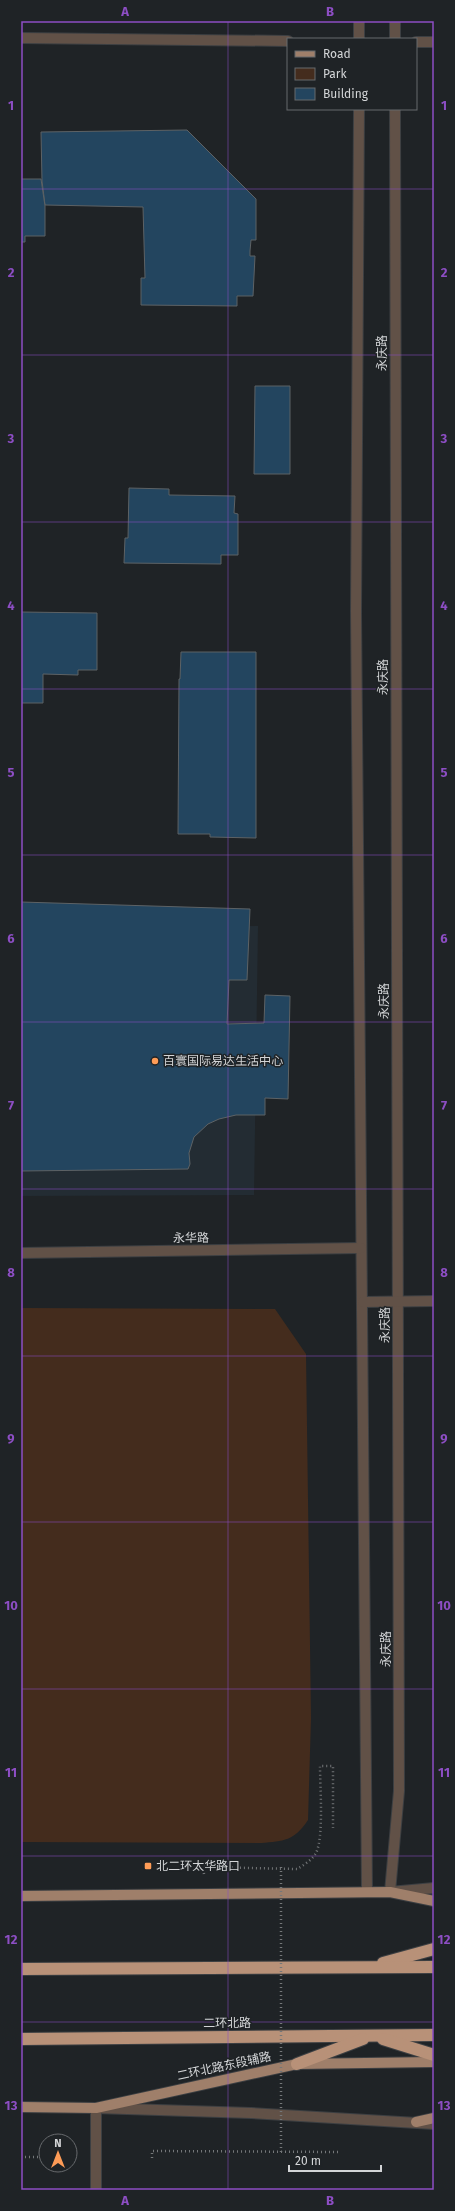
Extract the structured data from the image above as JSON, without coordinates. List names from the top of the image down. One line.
{"streets":{"highway":["二环北路"],"main road":["二环北路东段辅路"],"street":["永庆路","永华路"]},"crossings":[["永庆路","永华路"]],"places":{"other":["百寰国际易达生活中心"],"transit":["北二环太华路口"]},"legend":["Road","Park","Building"],"scale_bar":"20 m","north":"top","grid":{"columns":["A","B"],"rows":["1","2","3","4","5","6","7","8","9","10","11","12","13"]}}
